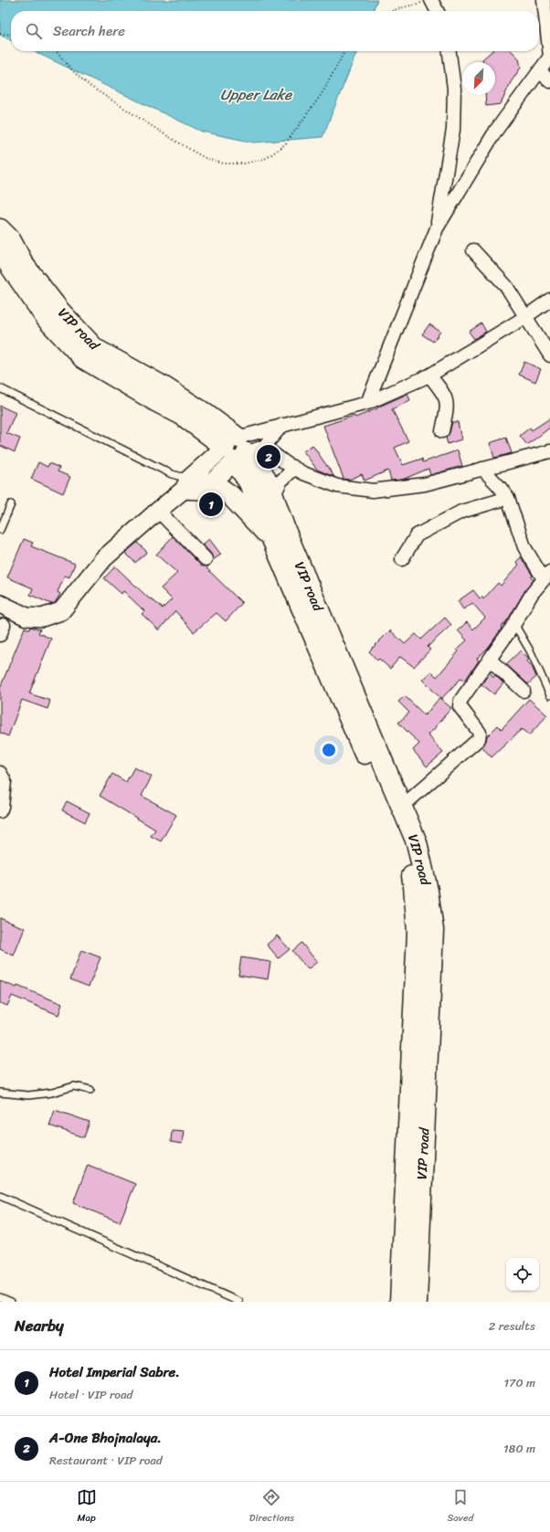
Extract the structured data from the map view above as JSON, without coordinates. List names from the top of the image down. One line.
{"streets":{"main road":["VIP road"]},"water":["Upper Lake"],"north":"bottom left","page":{"search":"Search here","pins":["2","1"],"heading":["Nearby","2 results"],"list":[{"mark":"1","name":"Hotel Imperial Sabre.","note":"Hotel · VIP road","value":"170 m"},{"mark":"2","name":"A-One Bhojnalaya.","note":"Restaurant · VIP road","value":"180 m"}],"nav":["Map","Directions","Saved"]}}
